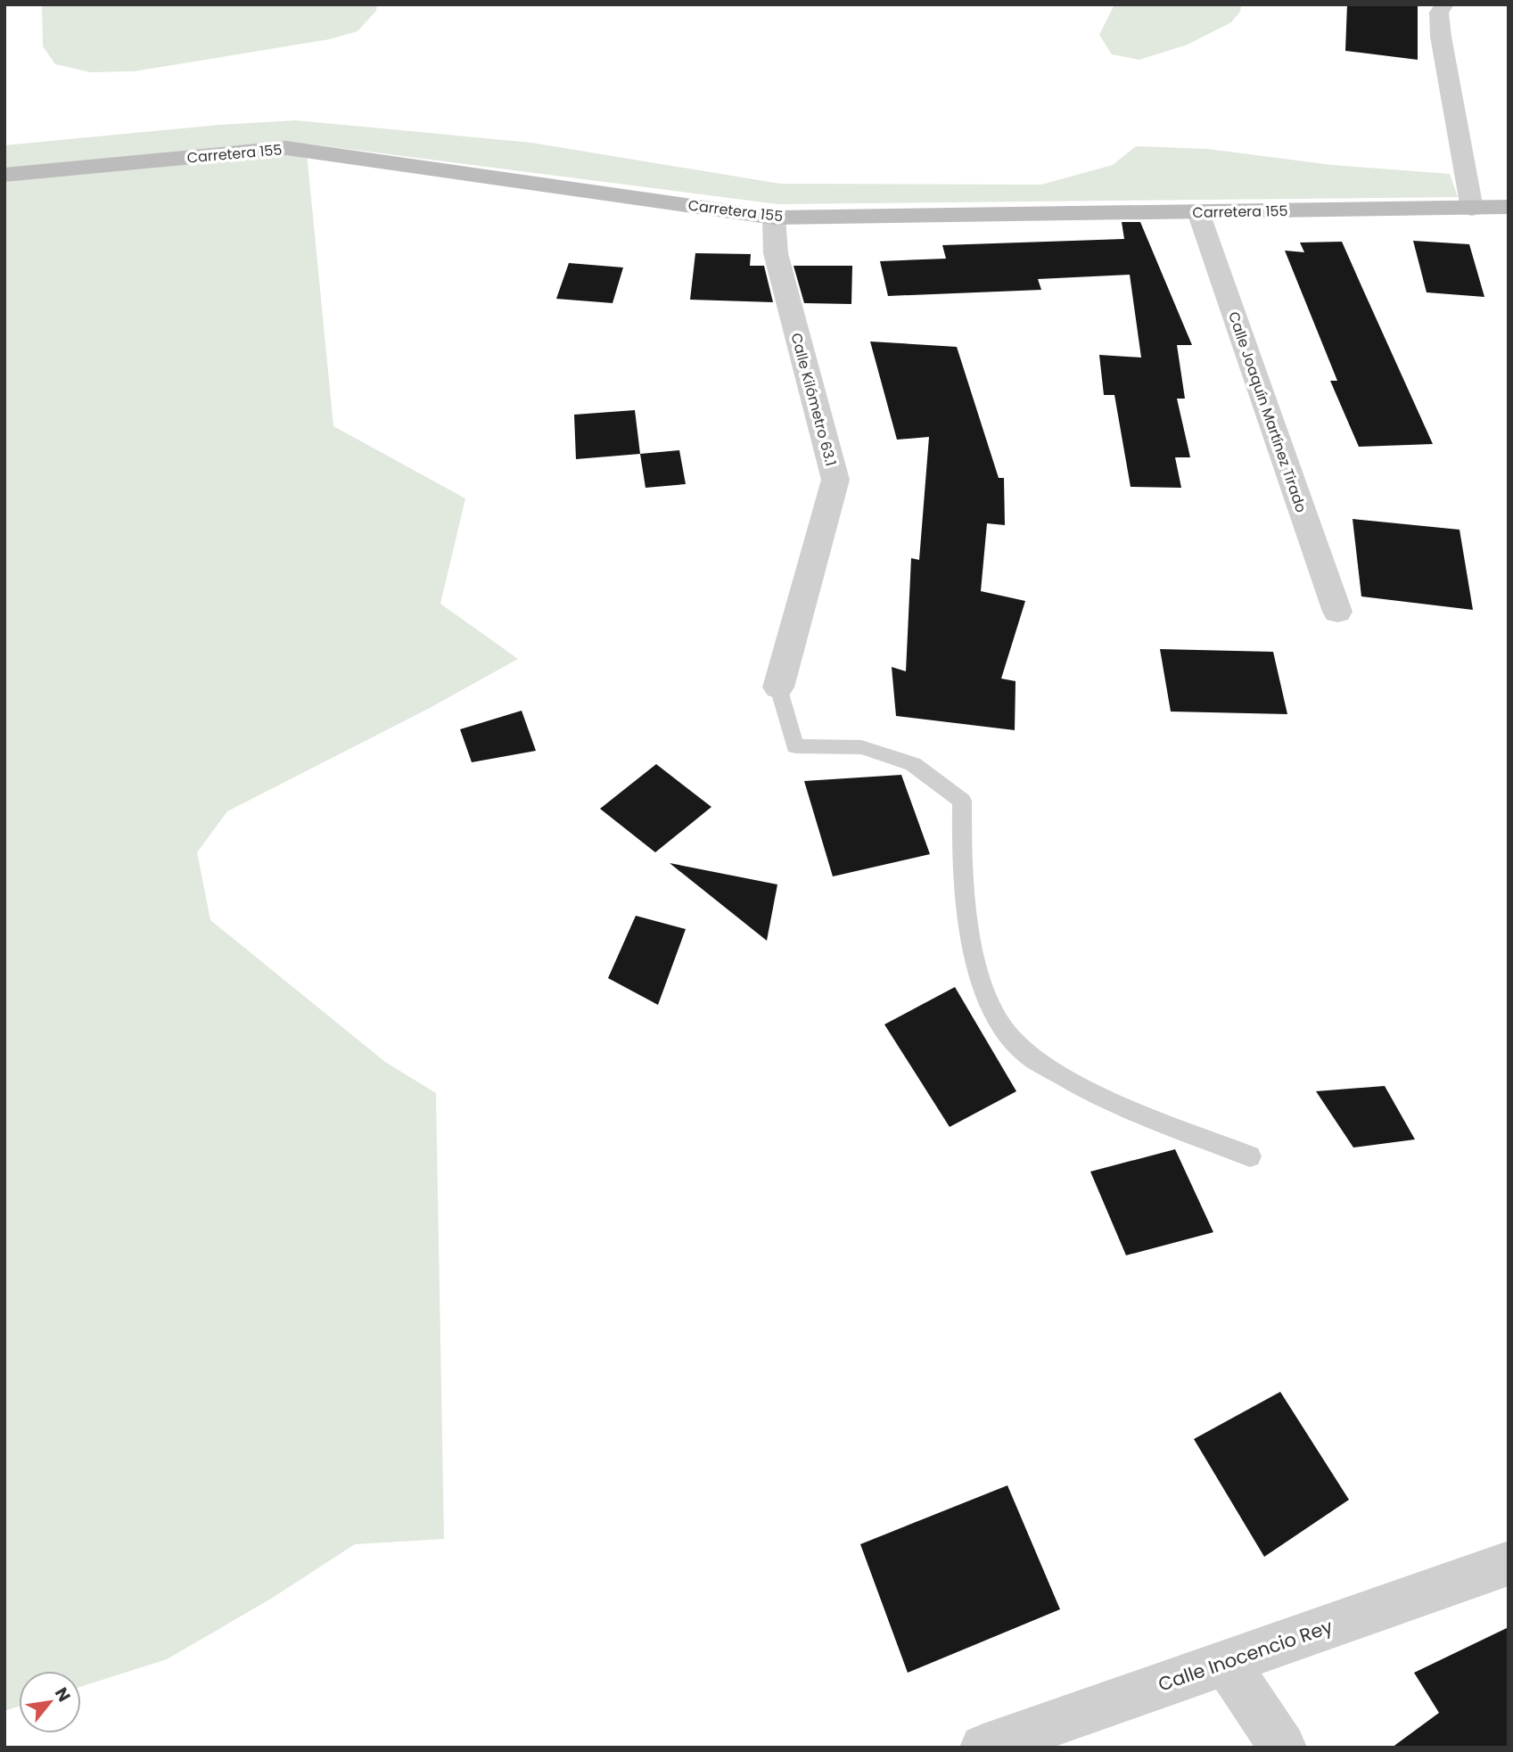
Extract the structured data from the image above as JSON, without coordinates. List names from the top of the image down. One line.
{"streets":{"street":["Carretera 155","Calle Kilómetro 63.1","Calle Joaquín Martínez Tirado","Calle Inocencio Rey"]},"crossings":[["Carretera 155","Calle Kilómetro 63.1"],["Carretera 155","Calle Joaquín Martínez Tirado"]],"north":"top right"}
